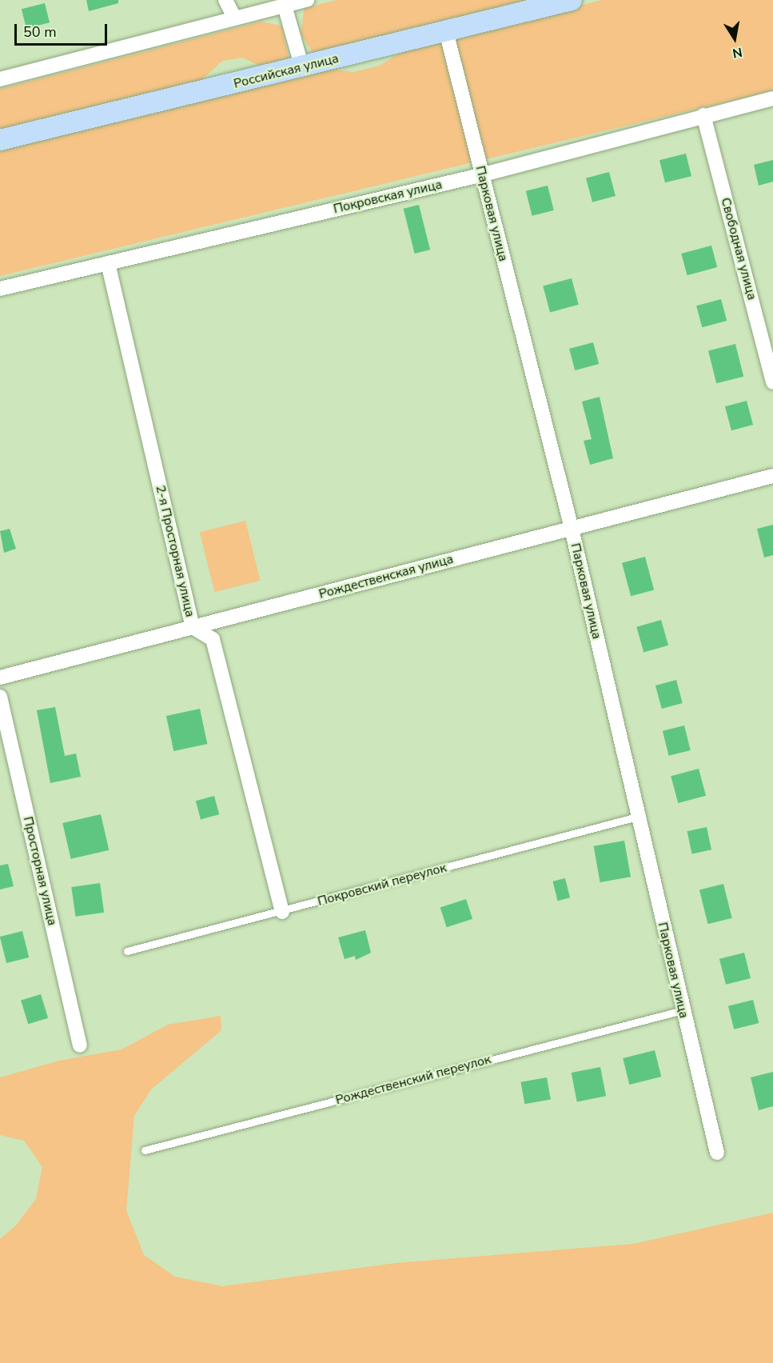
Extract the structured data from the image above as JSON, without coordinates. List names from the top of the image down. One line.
{"streets":{"main road":["Российская улица"],"street":["Покровская улица","Парковая улица","Свободная улица","2-я Просторная улица","Рождественская улица","Просторная улица"],"lane":["Покровский переулок","Рождественский переулок"]},"crossings":[["Российская улица","Парковая улица"],["Покровская улица","Парковая улица"],["Покровская улица","Свободная улица"],["Покровская улица","2-я Просторная улица"],["Парковая улица","Рождественская улица"],["Парковая улица","Покровский переулок"],["Парковая улица","Рождественский переулок"],["2-я Просторная улица","Рождественская улица"],["2-я Просторная улица","Покровский переулок"]],"scale_bar":"50 m","north":"bottom"}
